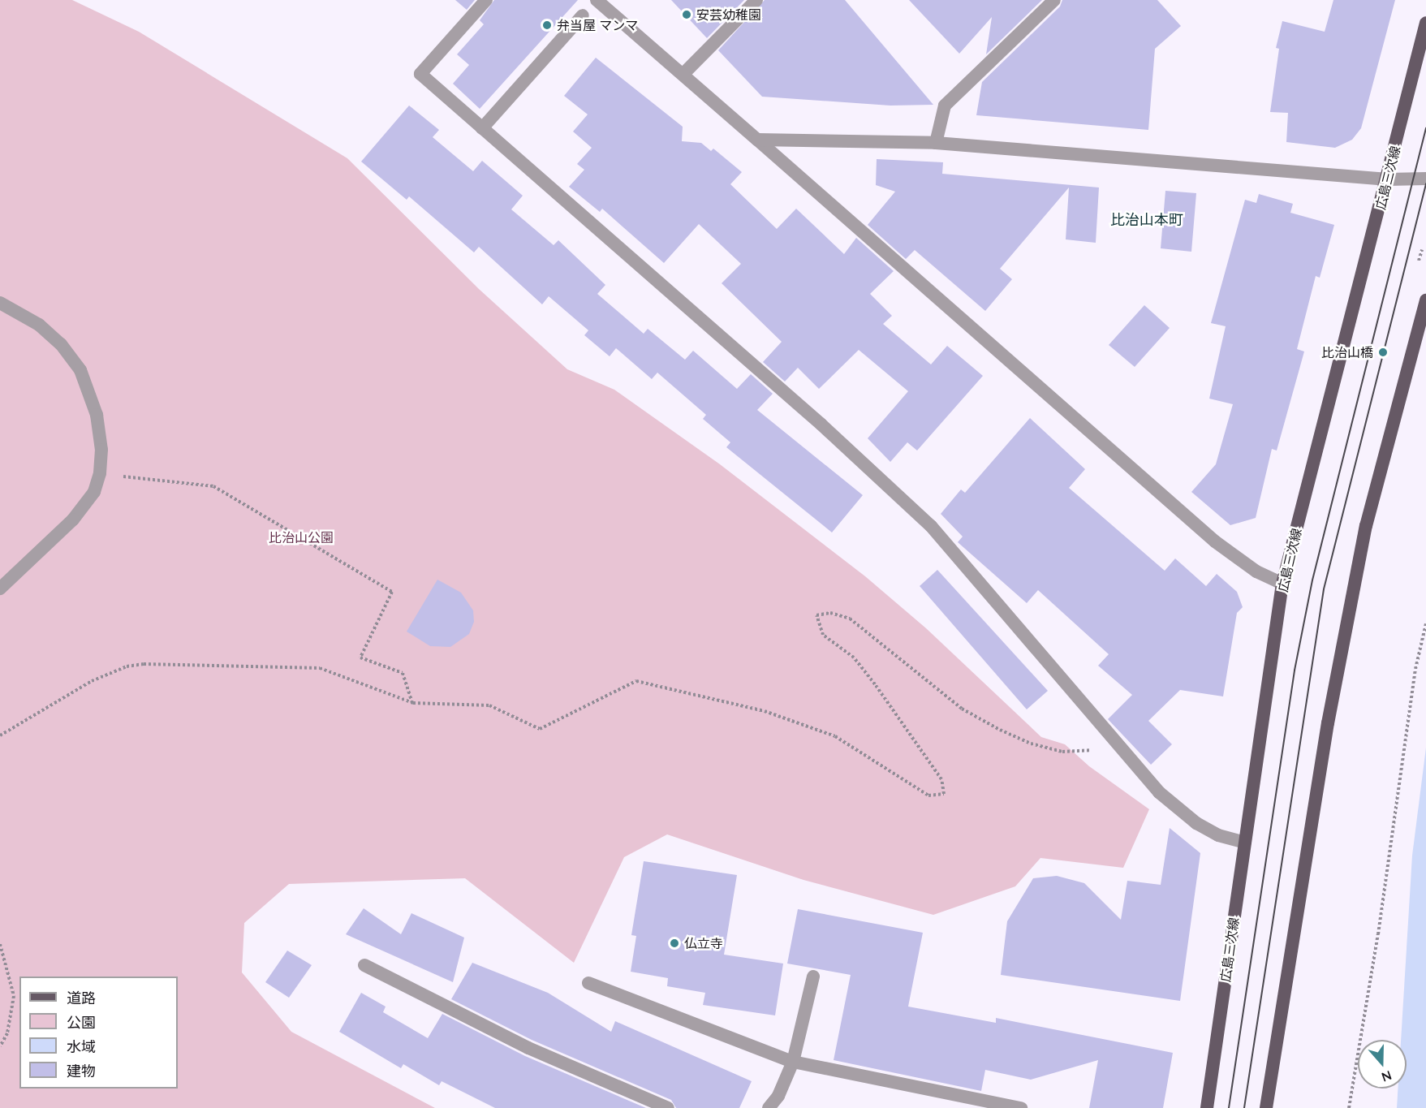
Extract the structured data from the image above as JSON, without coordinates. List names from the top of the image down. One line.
{"streets":{"main road":["広島三次線"]},"districts":["比治山本町"],"parks":["比治山公園"],"places":["安芸幼稚園","弁当屋 マンマ","比治山橋","仏立寺"],"legend":["道路","公園","水域","建物"],"north":"bottom"}
